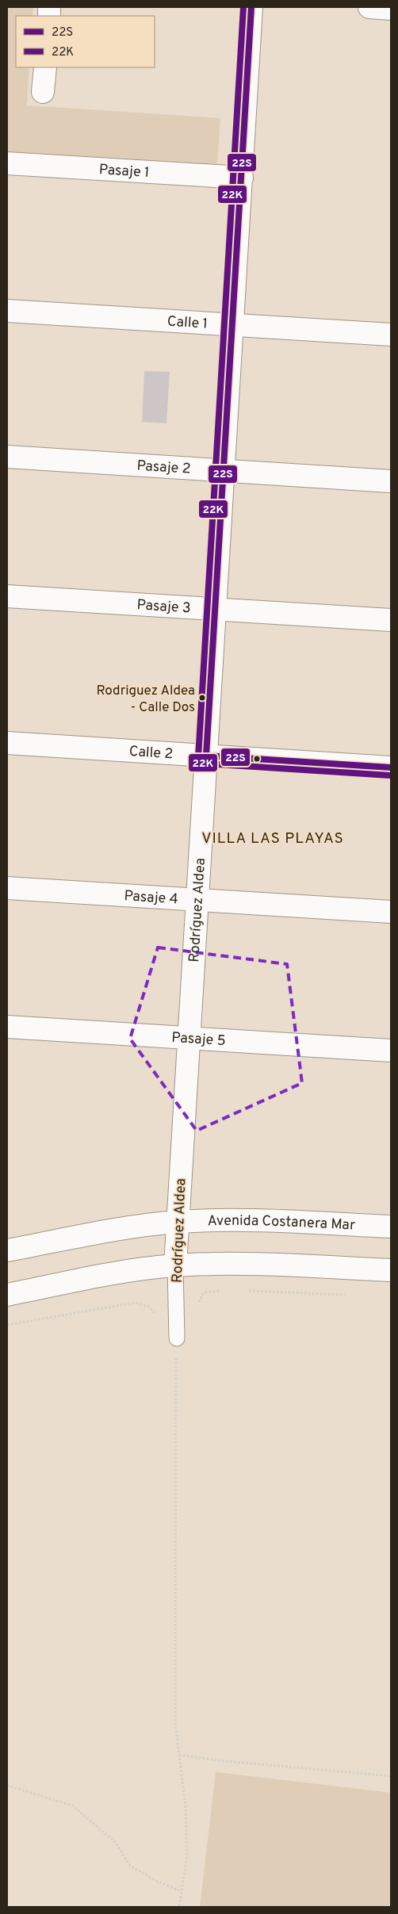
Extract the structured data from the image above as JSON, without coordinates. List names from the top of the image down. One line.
{"streets":{"street":["Pasaje 1","Calle 1","Pasaje 2","Pasaje 3","Calle 2","Pasaje 4","Rodríguez Aldea","Pasaje 5","Avenida Costanera Mar"]},"crossings":[["Pasaje 1","Rodríguez Aldea"],["Calle 1","Rodríguez Aldea"],["Pasaje 2","Rodríguez Aldea"],["Pasaje 3","Rodríguez Aldea"],["Calle 2","Rodríguez Aldea"],["Pasaje 4","Rodríguez Aldea"],["Rodríguez Aldea","Pasaje 5"],["Rodríguez Aldea","Avenida Costanera Mar"]],"districts":["VILLA LAS PLAYAS"],"places":["Rodriguez Aldea - Calle Dos"],"lines":["transit line 22S","transit line 22K"],"legend":["22S","22K"]}
